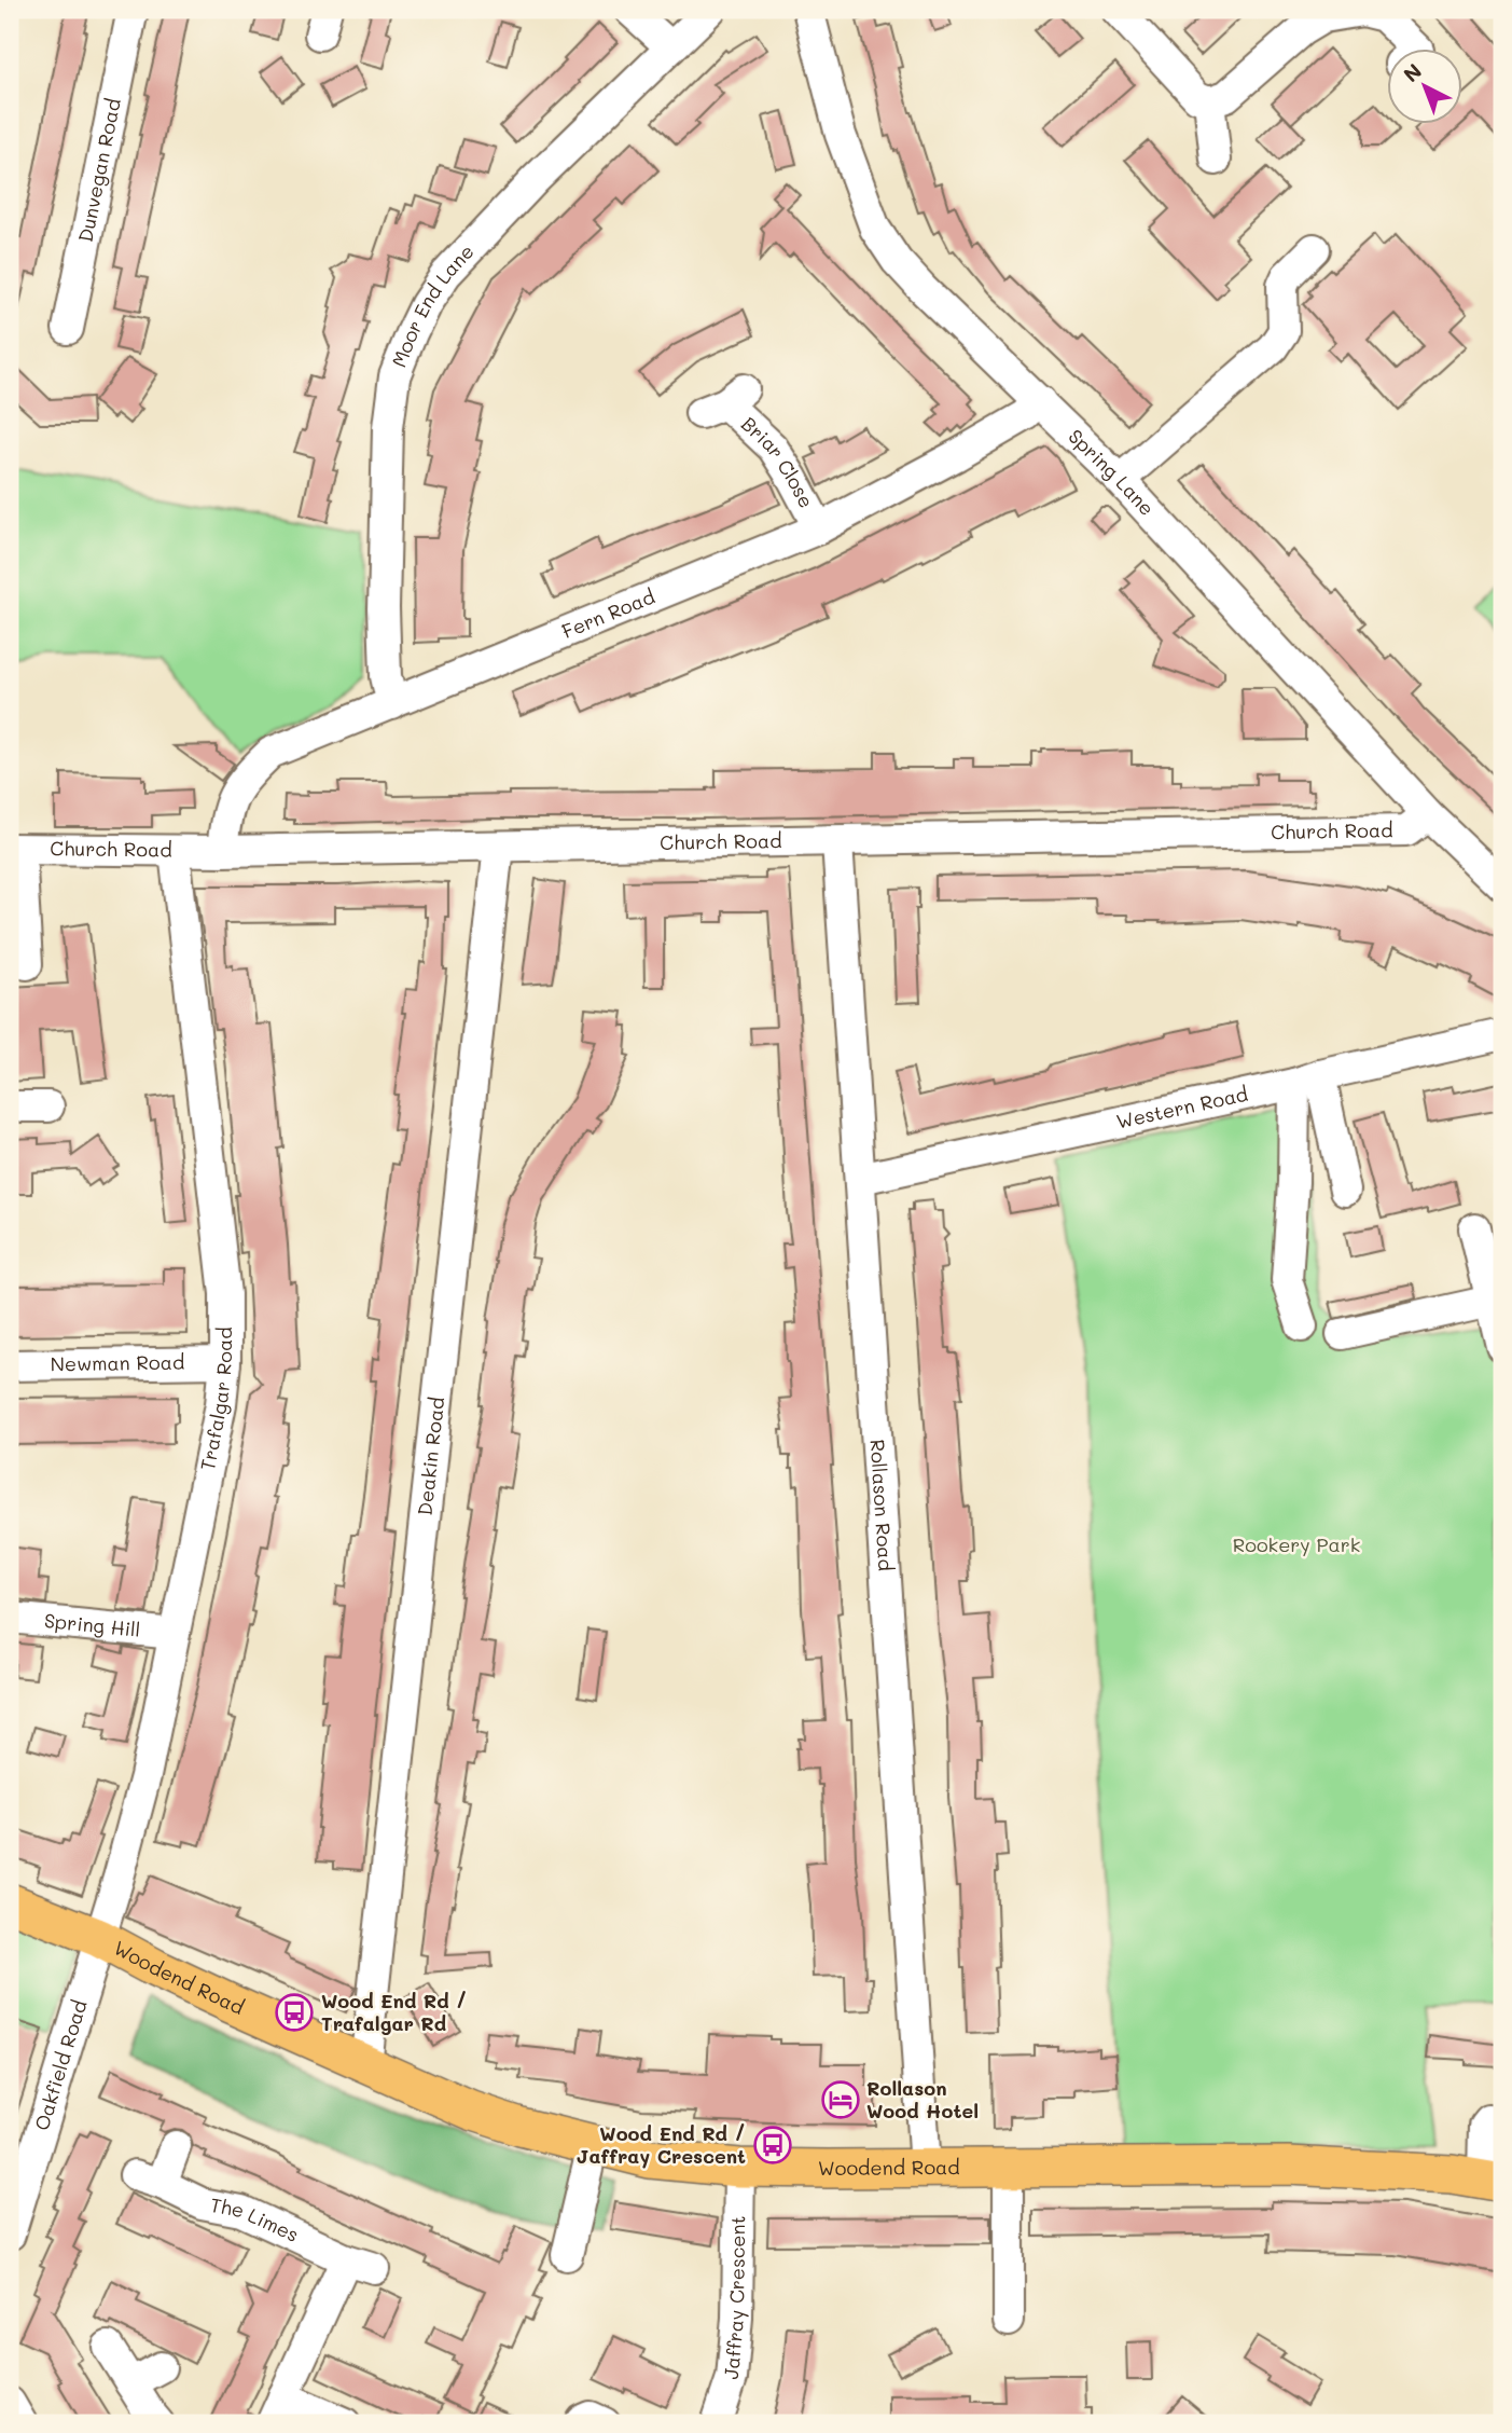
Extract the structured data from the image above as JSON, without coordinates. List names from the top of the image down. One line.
{"streets":{"main road":["Woodend Road"],"street":["Dunvegan Road","Moor End Lane","Briar Close","Spring Lane","Fern Road","Church Road","Western Road","Newman Road","Trafalgar Road","Deakin Road","Rollason Road","Spring Hill","Oakfield Road","The Limes","Jaffray Crescent"]},"crossings":[["Moor End Lane","Fern Road"],["Briar Close","Fern Road"],["Spring Lane","Fern Road"],["Spring Lane","Church Road"],["Fern Road","Church Road"],["Church Road","Trafalgar Road"],["Church Road","Deakin Road"],["Church Road","Rollason Road"],["Western Road","Rollason Road"],["Newman Road","Trafalgar Road"],["Trafalgar Road","Spring Hill"],["Trafalgar Road","Woodend Road"],["Trafalgar Road","Oakfield Road"],["Deakin Road","Woodend Road"],["Rollason Road","Woodend Road"],["Woodend Road","Oakfield Road"],["Woodend Road","Jaffray Crescent"]],"parks":["Rookery Park"],"places":{"bus stop":["Wood End Rd / Trafalgar Rd","Wood End Rd / Jaffray Crescent"],"hotel":["Rollason Wood Hotel"]},"north":"top left"}
